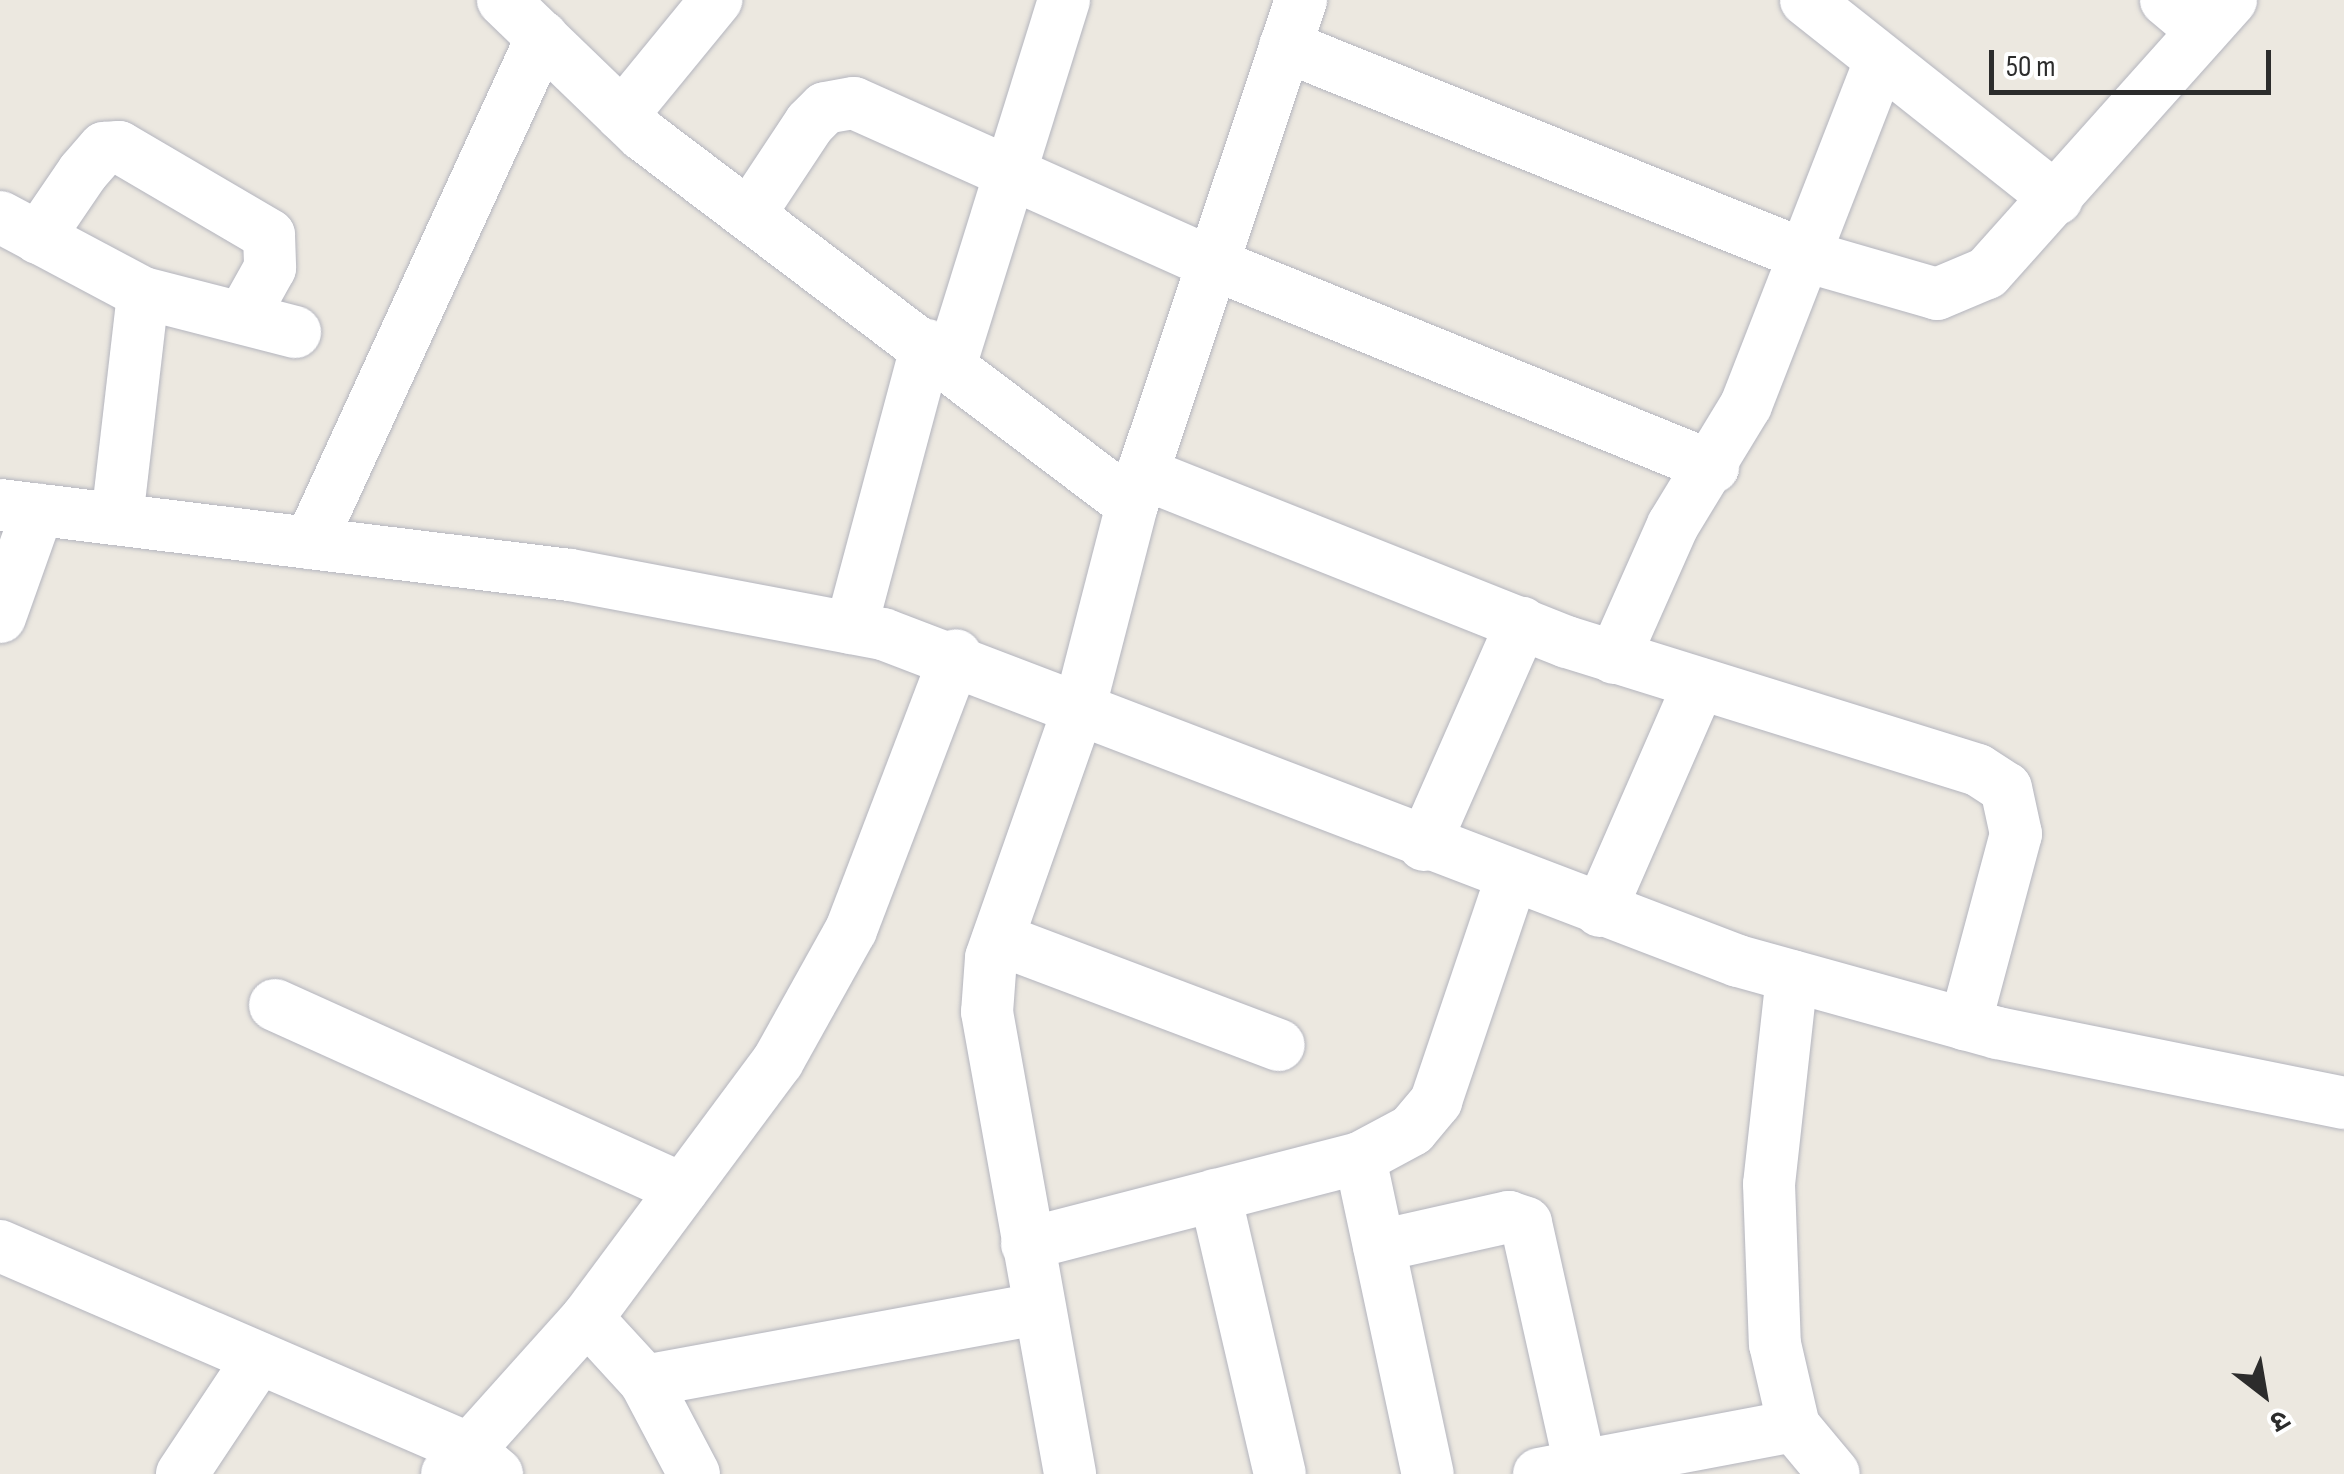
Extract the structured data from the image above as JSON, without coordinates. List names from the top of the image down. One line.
{"scale_bar":"50 m","north":"bottom right"}
